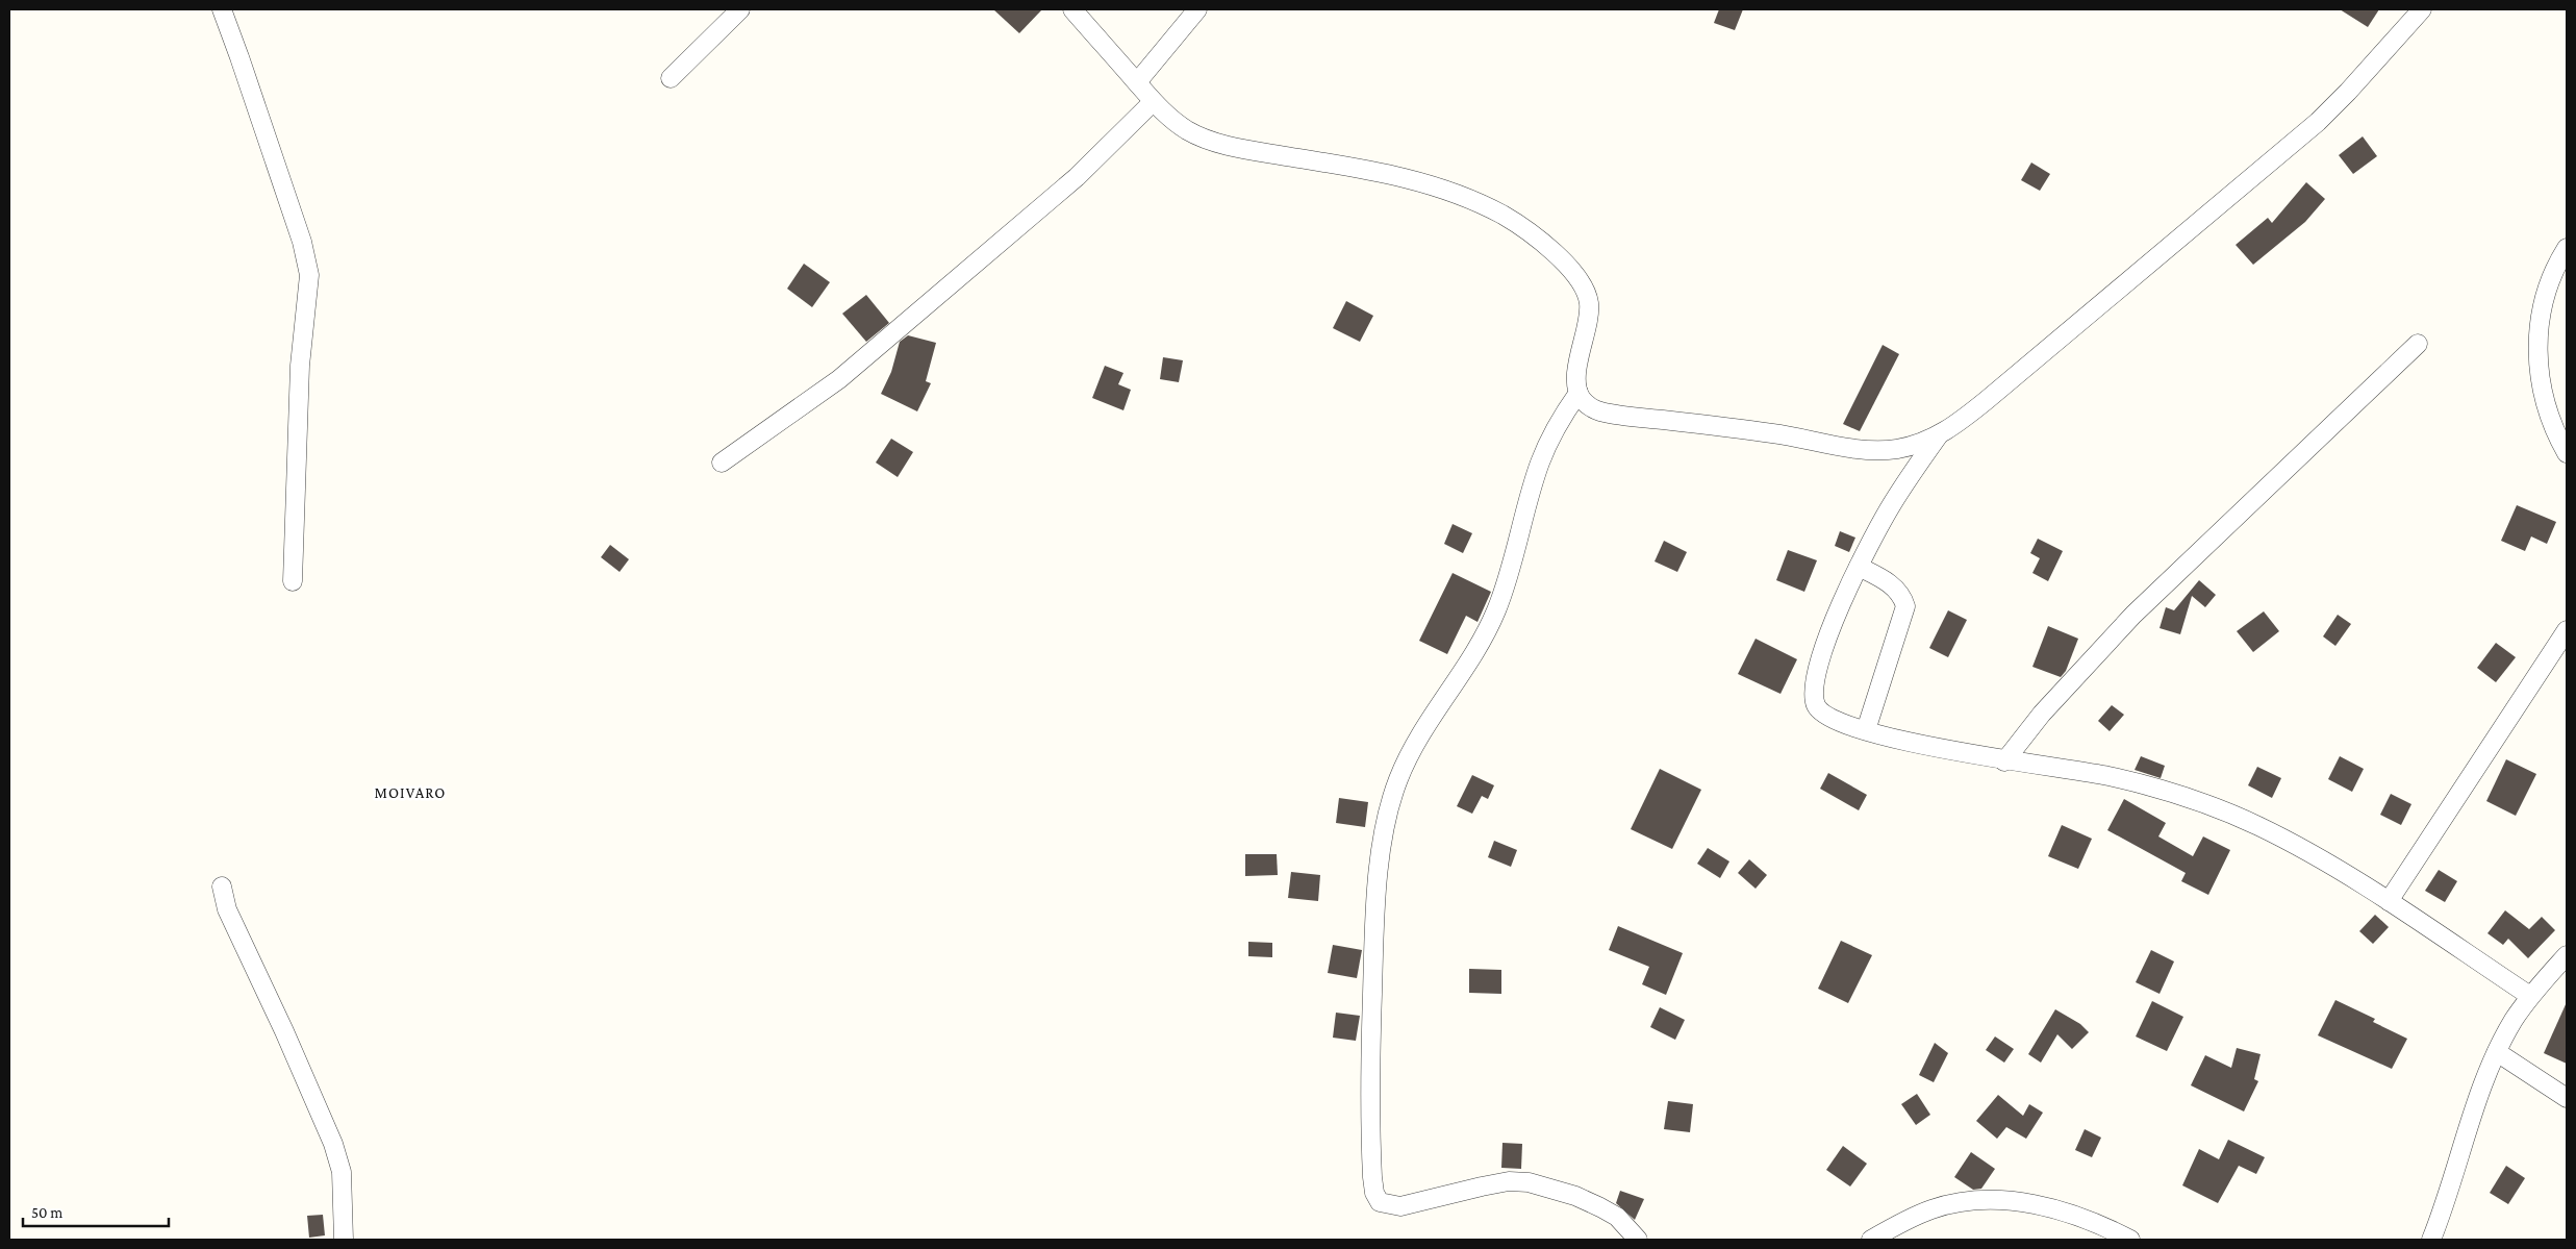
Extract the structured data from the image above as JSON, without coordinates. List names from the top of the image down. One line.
{"districts":["MOIVARO"],"scale_bar":"50 m"}
